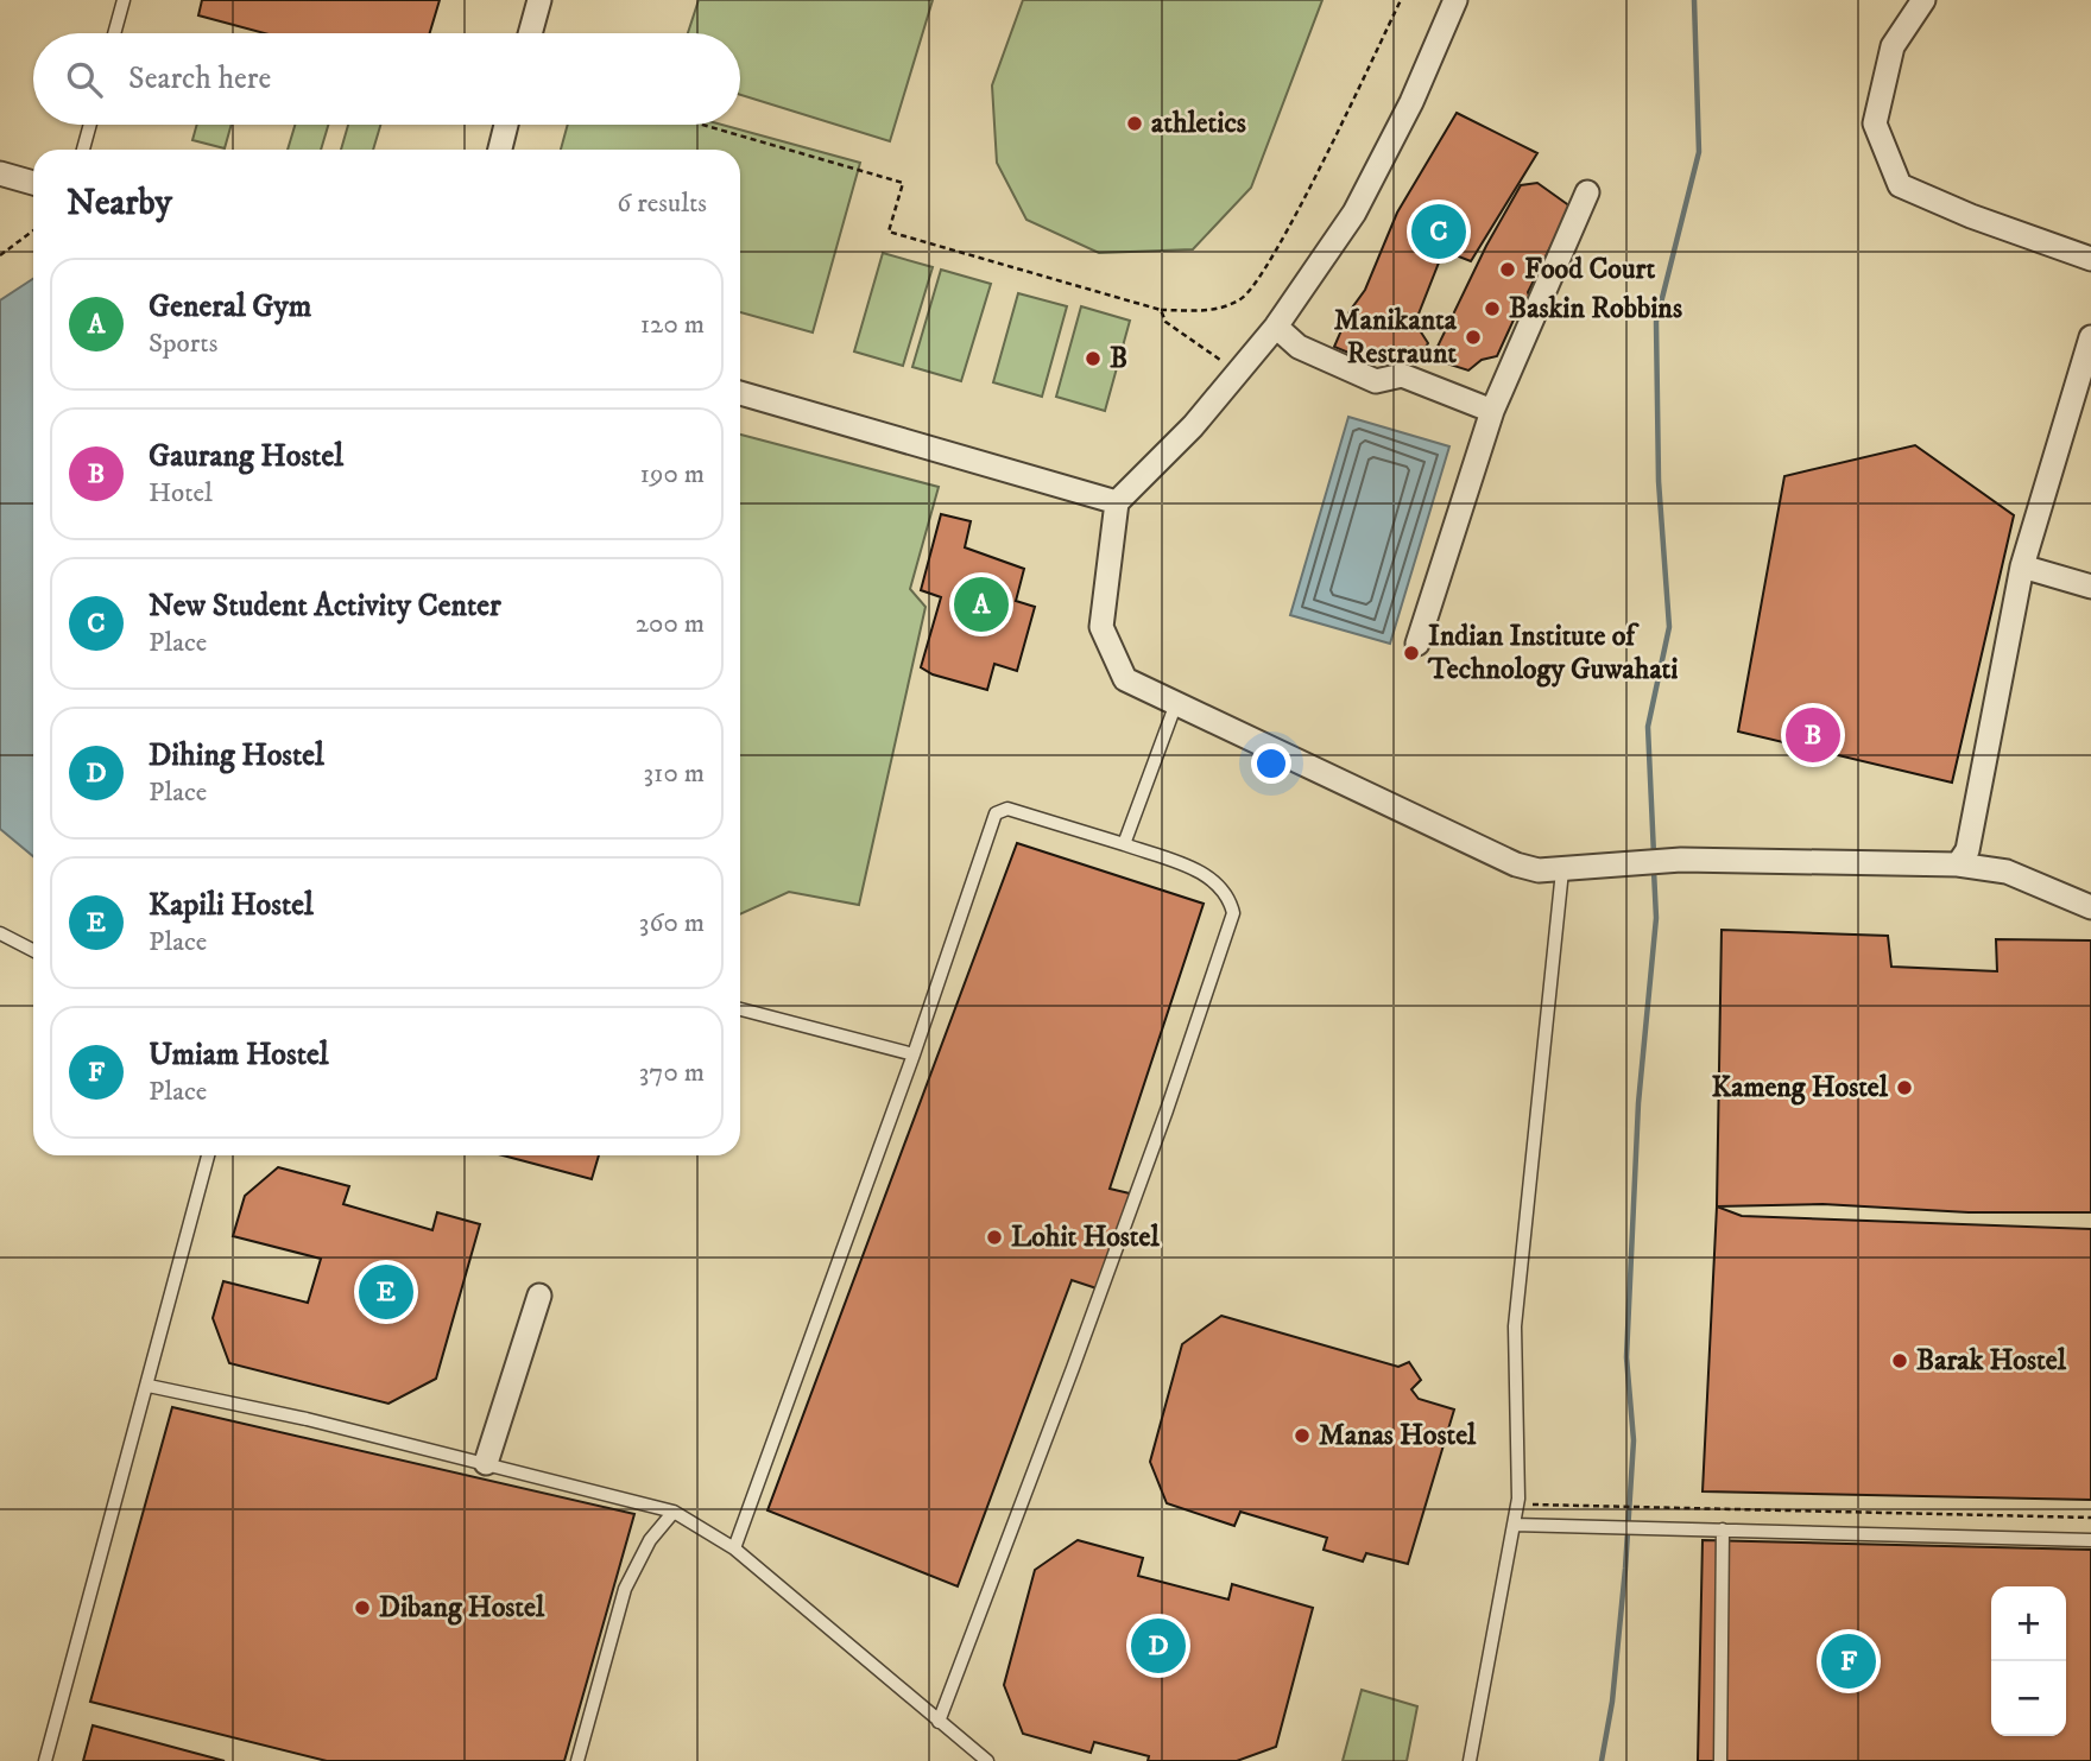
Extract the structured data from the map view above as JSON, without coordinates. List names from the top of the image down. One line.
{"places":["athletics","Food Court","Baskin Robbins","Manikanta Restraunt","B","Indian Institute of Technology Guwahati","Kameng Hostel","Lohit Hostel","Barak Hostel","Manas Hostel","Dibang Hostel"],"page":{"search":"Search here","heading":["Nearby","6 results"],"pins":["C","A","B","E","D","F"],"list":[{"mark":"A","name":"General Gym","note":"Sports","value":"120 m"},{"mark":"B","name":"Gaurang Hostel","note":"Hotel","value":"190 m"},{"mark":"C","name":"New Student Activity Center","note":"Place","value":"200 m"},{"mark":"D","name":"Dihing Hostel","note":"Place","value":"310 m"},{"mark":"E","name":"Kapili Hostel","note":"Place","value":"360 m"},{"mark":"F","name":"Umiam Hostel","note":"Place","value":"370 m"}],"map_buttons":["+","−"]}}
